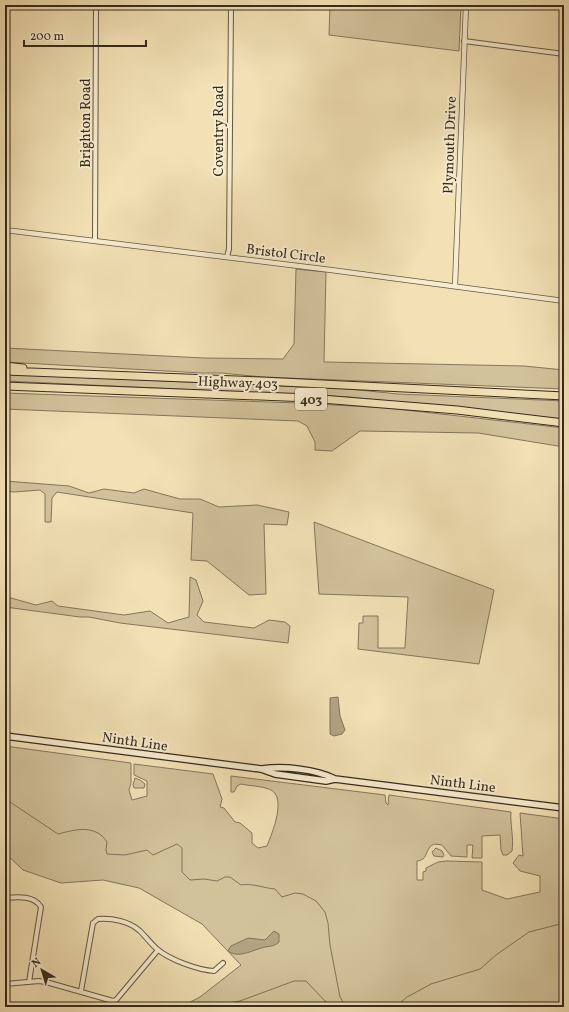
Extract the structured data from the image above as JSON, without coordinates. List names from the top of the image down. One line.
{"streets":{"highway":["Highway 403","403"],"main road":["Ninth Line"],"street":["Brighton Road","Coventry Road","Plymouth Drive","Bristol Circle"]},"crossings":[["Brighton Road","Bristol Circle"],["Coventry Road","Bristol Circle"],["Plymouth Drive","Bristol Circle"]],"scale_bar":"200 m","north":"top left"}
